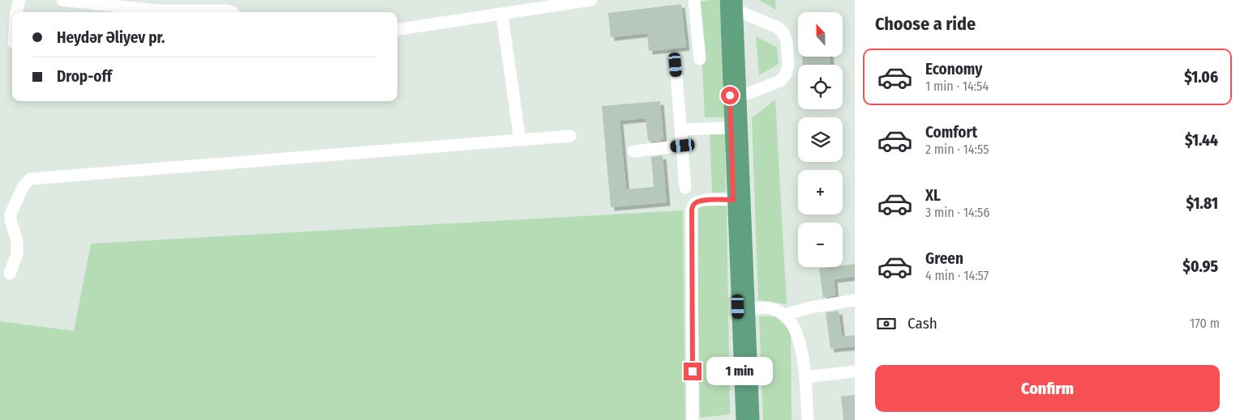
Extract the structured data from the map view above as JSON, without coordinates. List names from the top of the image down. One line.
{"north":"top","page":{"heading":"Choose a ride","map_buttons":["+","−"],"banner":["Heydər Əliyev pr.","Drop-off"],"list":[{"name":"Economy","note":"1 min · 14:54","value":"$1.06"},{"name":"Comfort","note":"2 min · 14:55","value":"$1.44"},{"name":"XL","note":"3 min · 14:56","value":"$1.81"},{"name":"Green","note":"4 min · 14:57","value":"$0.95"}],"pay":["Cash","170 m"],"bubble":"1 min","buttons":"Confirm"}}
